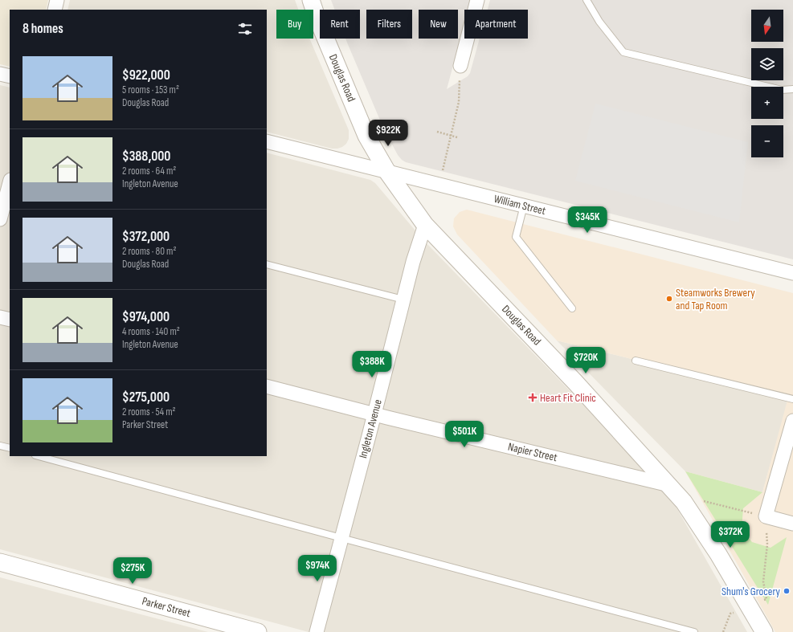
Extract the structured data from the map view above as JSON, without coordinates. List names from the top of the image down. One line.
{"streets":{"street":["Douglas Road","William Street","Ingleton Avenue","Napier Street","Parker Street"]},"crossings":[["Douglas Road","William Street"],["Douglas Road","Ingleton Avenue"],["Douglas Road","Napier Street"],["Ingleton Avenue","Napier Street"]],"places":{"other":["Steamworks Brewery and Tap Room","Shum's Grocery"],"health":["Heart Fit Clinic"]},"north":"bottom","page":{"map_buttons":["+","−"],"chip":["Buy","Rent","Filters","New","Apartment"],"heading":"8 homes","list":[{"name":"$922,000","note":"5 rooms · 153 m² · Douglas Road"},{"name":"$388,000","note":"2 rooms · 64 m² · Ingleton Avenue"},{"name":"$372,000","note":"2 rooms · 80 m² · Douglas Road"},{"name":"$974,000","note":"4 rooms · 140 m² · Ingleton Avenue"},{"name":"$275,000","note":"2 rooms · 54 m² · Parker Street"}],"price":["$922K","$345K","$720K","$388K","$501K","$372K","$974K","$275K"]}}
